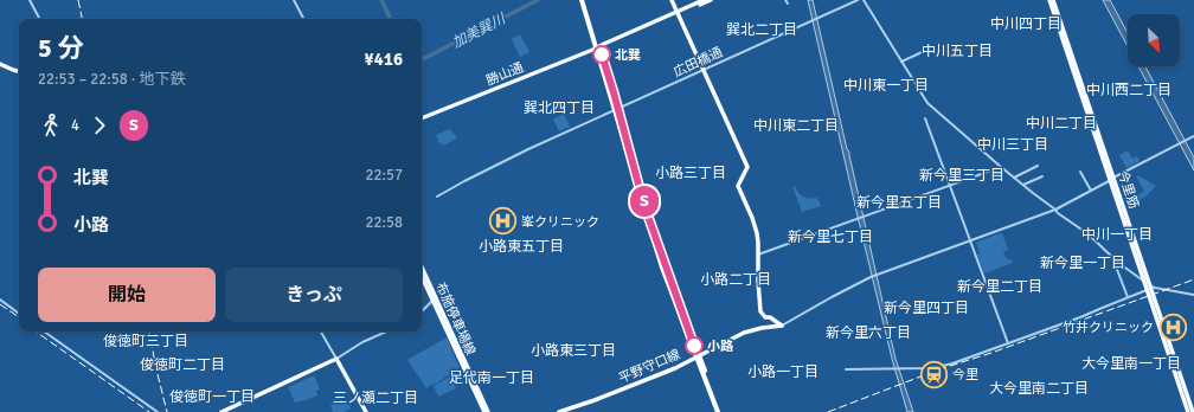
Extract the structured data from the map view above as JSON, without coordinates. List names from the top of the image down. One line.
{"streets":{"main road":["勝山通","今里筋","布施停車場線","平野守口線"],"street":["広田橋通"]},"districts":["中川四丁目","巽北二丁目","中川五丁目","中川東一丁目","中川西二丁目","巽北四丁目","中川二丁目","中川東二丁目","中川三丁目","小路三丁目","新今里三丁目","新今里五丁目","中川一丁目","新今里七丁目","小路東五丁目","新今里一丁目","小路二丁目","新今里二丁目","新今里四丁目","新今里六丁目","俊徳町三丁目","小路東三丁目","大今里南一丁目","俊徳町二丁目","小路一丁目","足代南一丁目","大今里南二丁目","俊徳町一丁目","三ノ瀬二丁目"],"water":["加美巽川"],"places":{"other":["北巽","小路"],"hospital":["峯クリニック","竹井クリニック"],"station":["今里"]},"lines":["metro line S"],"north":"bottom right","page":{"on_map":"S","heading":["5 分","22:53 – 22:58 · 地下鉄","¥416"],"legs":["4","S"],"list":[{"name":"北巽","value":"22:57"},{"name":"小路","value":"22:58"}],"buttons":["開始","きっぷ"]}}
